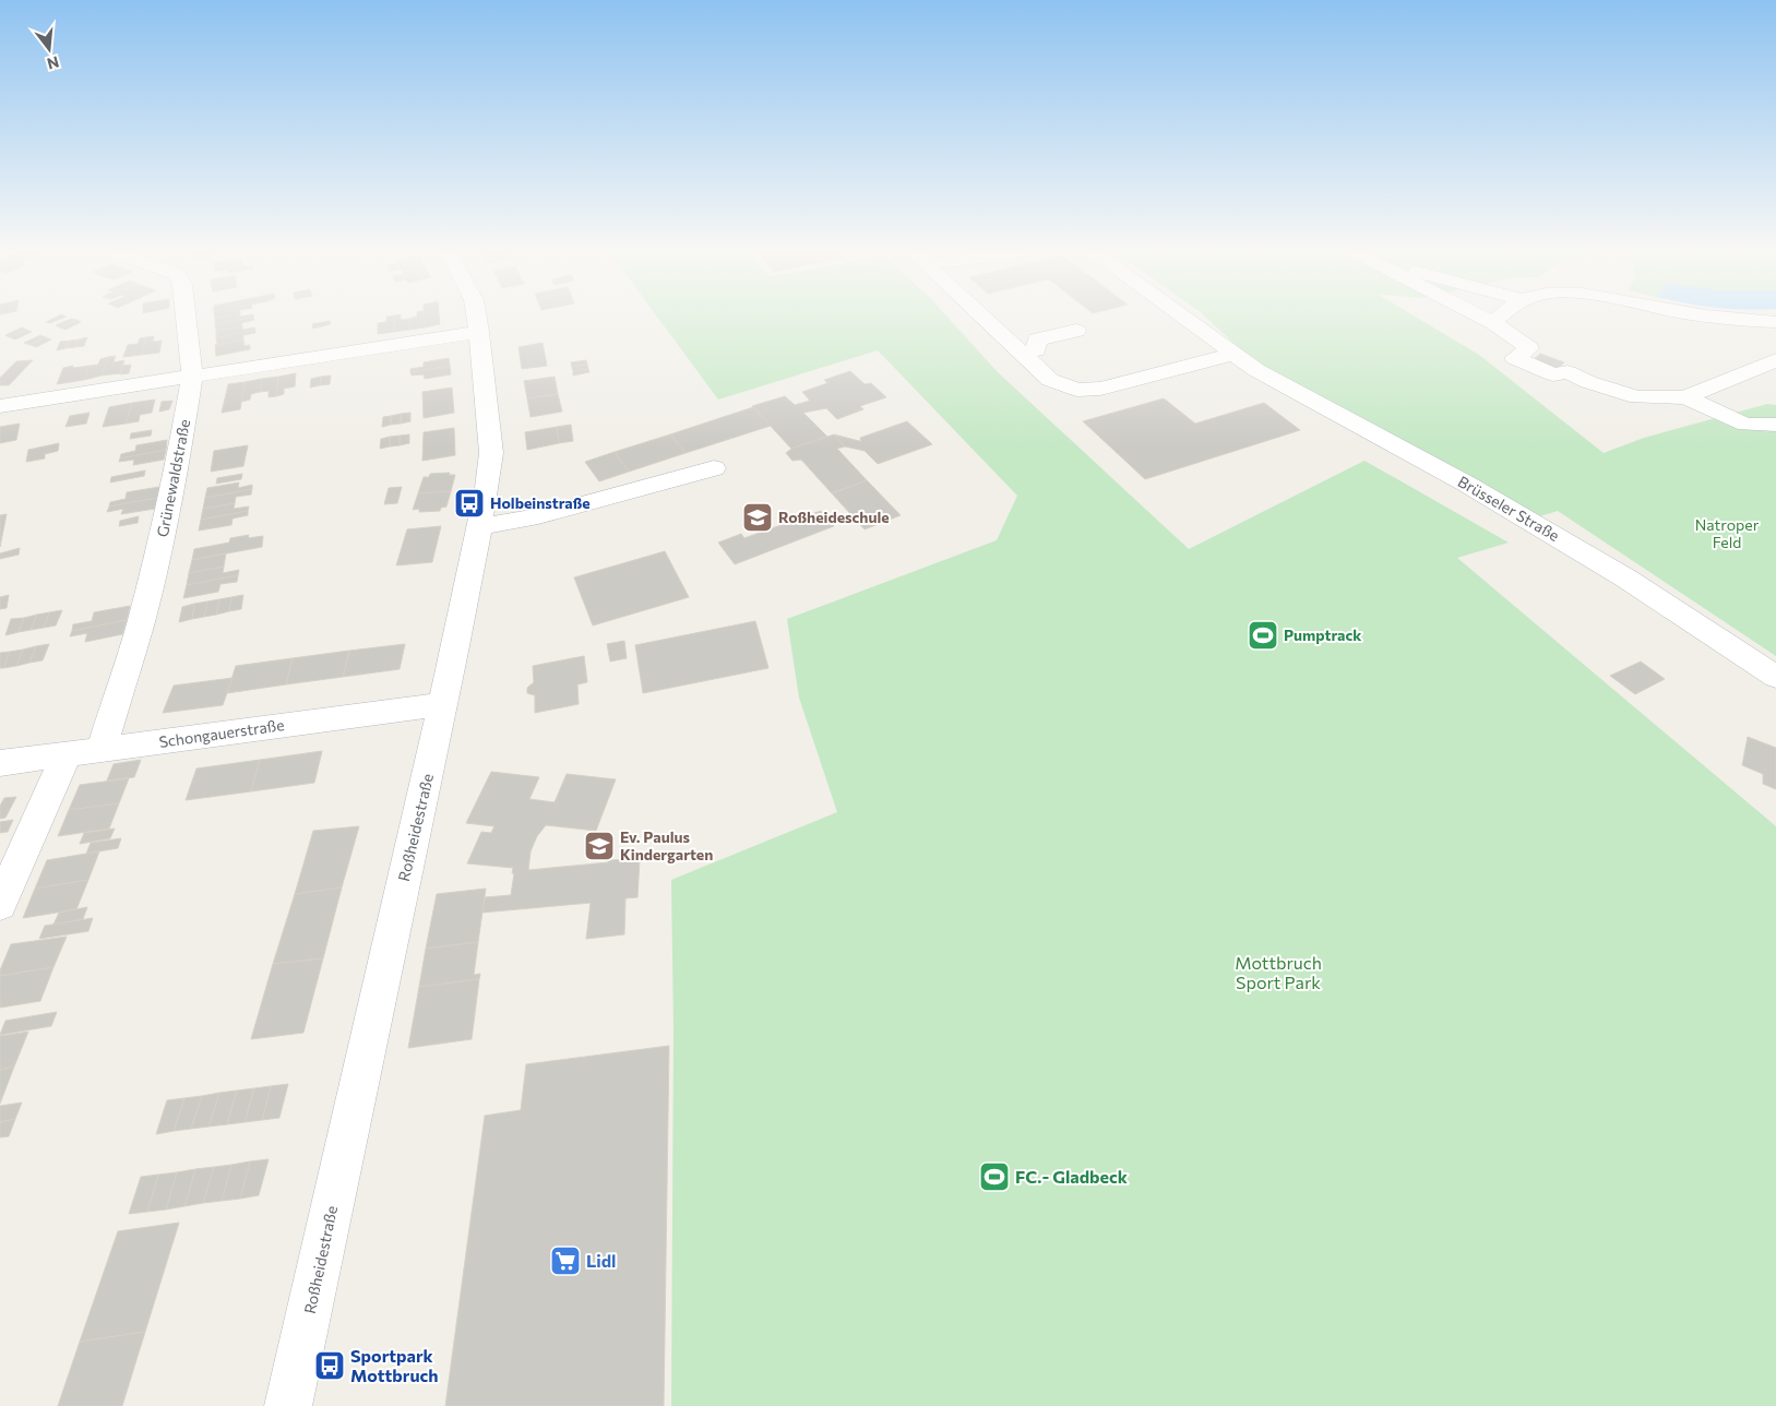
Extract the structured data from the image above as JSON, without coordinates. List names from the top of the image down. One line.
{"streets":{"street":["Grünewaldstraße","Brüsseler Straße","Schongauerstraße","Roßheidestraße"]},"crossings":[["Grünewaldstraße","Schongauerstraße"],["Schongauerstraße","Roßheidestraße"]],"parks":["Natroper Feld","Mottbruch Sport Park"],"places":{"bus stop":["Holbeinstraße","Sportpark Mottbruch"],"school or university":["Roßheideschule","Ev. Paulus Kindergarten"],"sports":["Pumptrack","FC.- Gladbeck"],"supermarket":["Lidl"]},"north":"bottom"}
